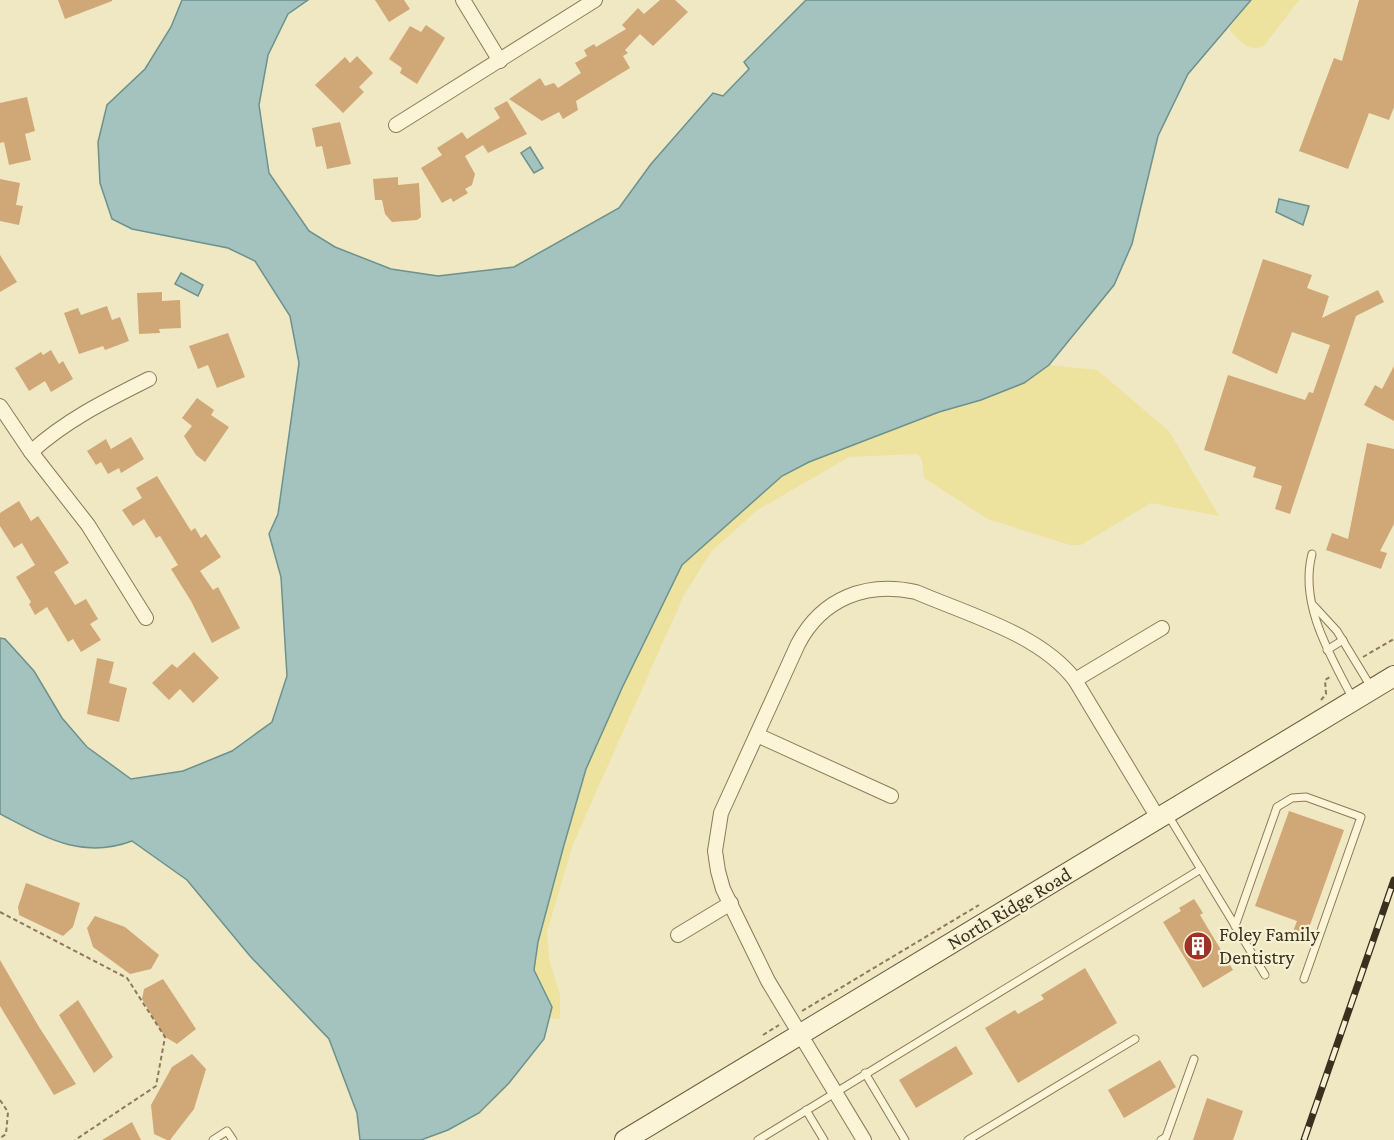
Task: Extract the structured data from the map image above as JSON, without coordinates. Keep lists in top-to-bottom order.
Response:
{
  "streets": {
    "main road": ["North Ridge Road"]
  },
  "places": {
    "building": ["Foley Family Dentistry"]
  }
}
